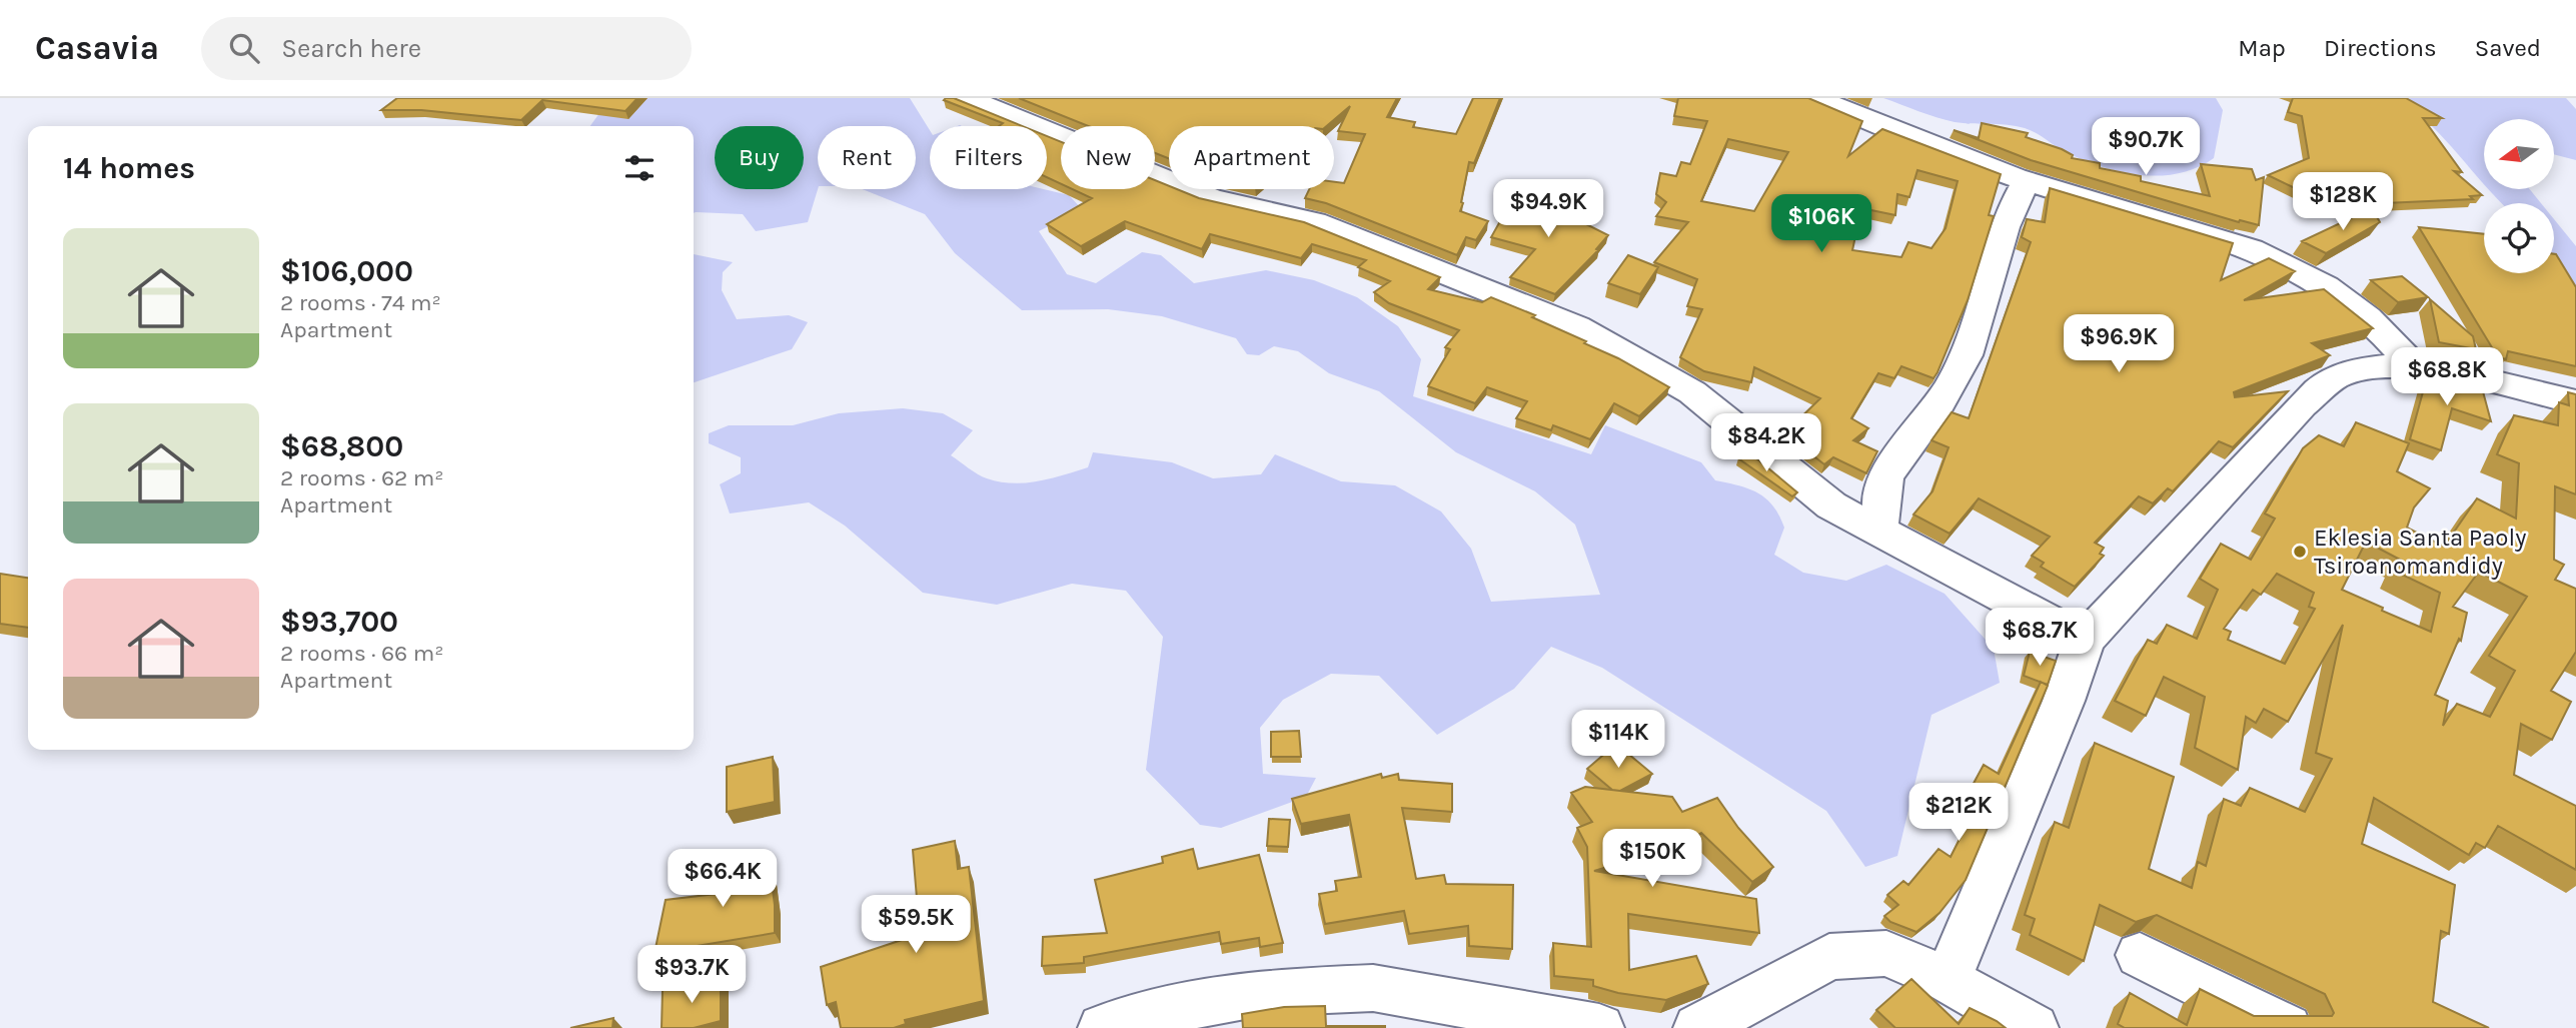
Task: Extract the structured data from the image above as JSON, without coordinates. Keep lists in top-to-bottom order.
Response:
{
  "places": ["Eklesia Santa Paoly Tsiroanomandidy"],
  "north": "left",
  "page": {
    "header": "Casavia",
    "search": "Search here",
    "nav": ["Map", "Directions", "Saved"],
    "price": [
      "$90.7K",
      "$128K",
      "$94.9K",
      "$106K",
      "$96.9K",
      "$68.8K",
      "$84.2K",
      "$68.7K",
      "$114K",
      "$212K",
      "$150K",
      "$66.4K",
      "$59.5K",
      "$93.7K"
    ],
    "chip": [
      "Buy",
      "Rent",
      "Filters",
      "New",
      "Apartment"
    ],
    "heading": "14 homes",
    "list": [
      {
        "name": "$106,000",
        "note": "2 rooms · 74 m² · Apartment"
      },
      {
        "name": "$68,800",
        "note": "2 rooms · 62 m² · Apartment"
      },
      {
        "name": "$93,700",
        "note": "2 rooms · 66 m² · Apartment"
      }
    ]
  }
}
